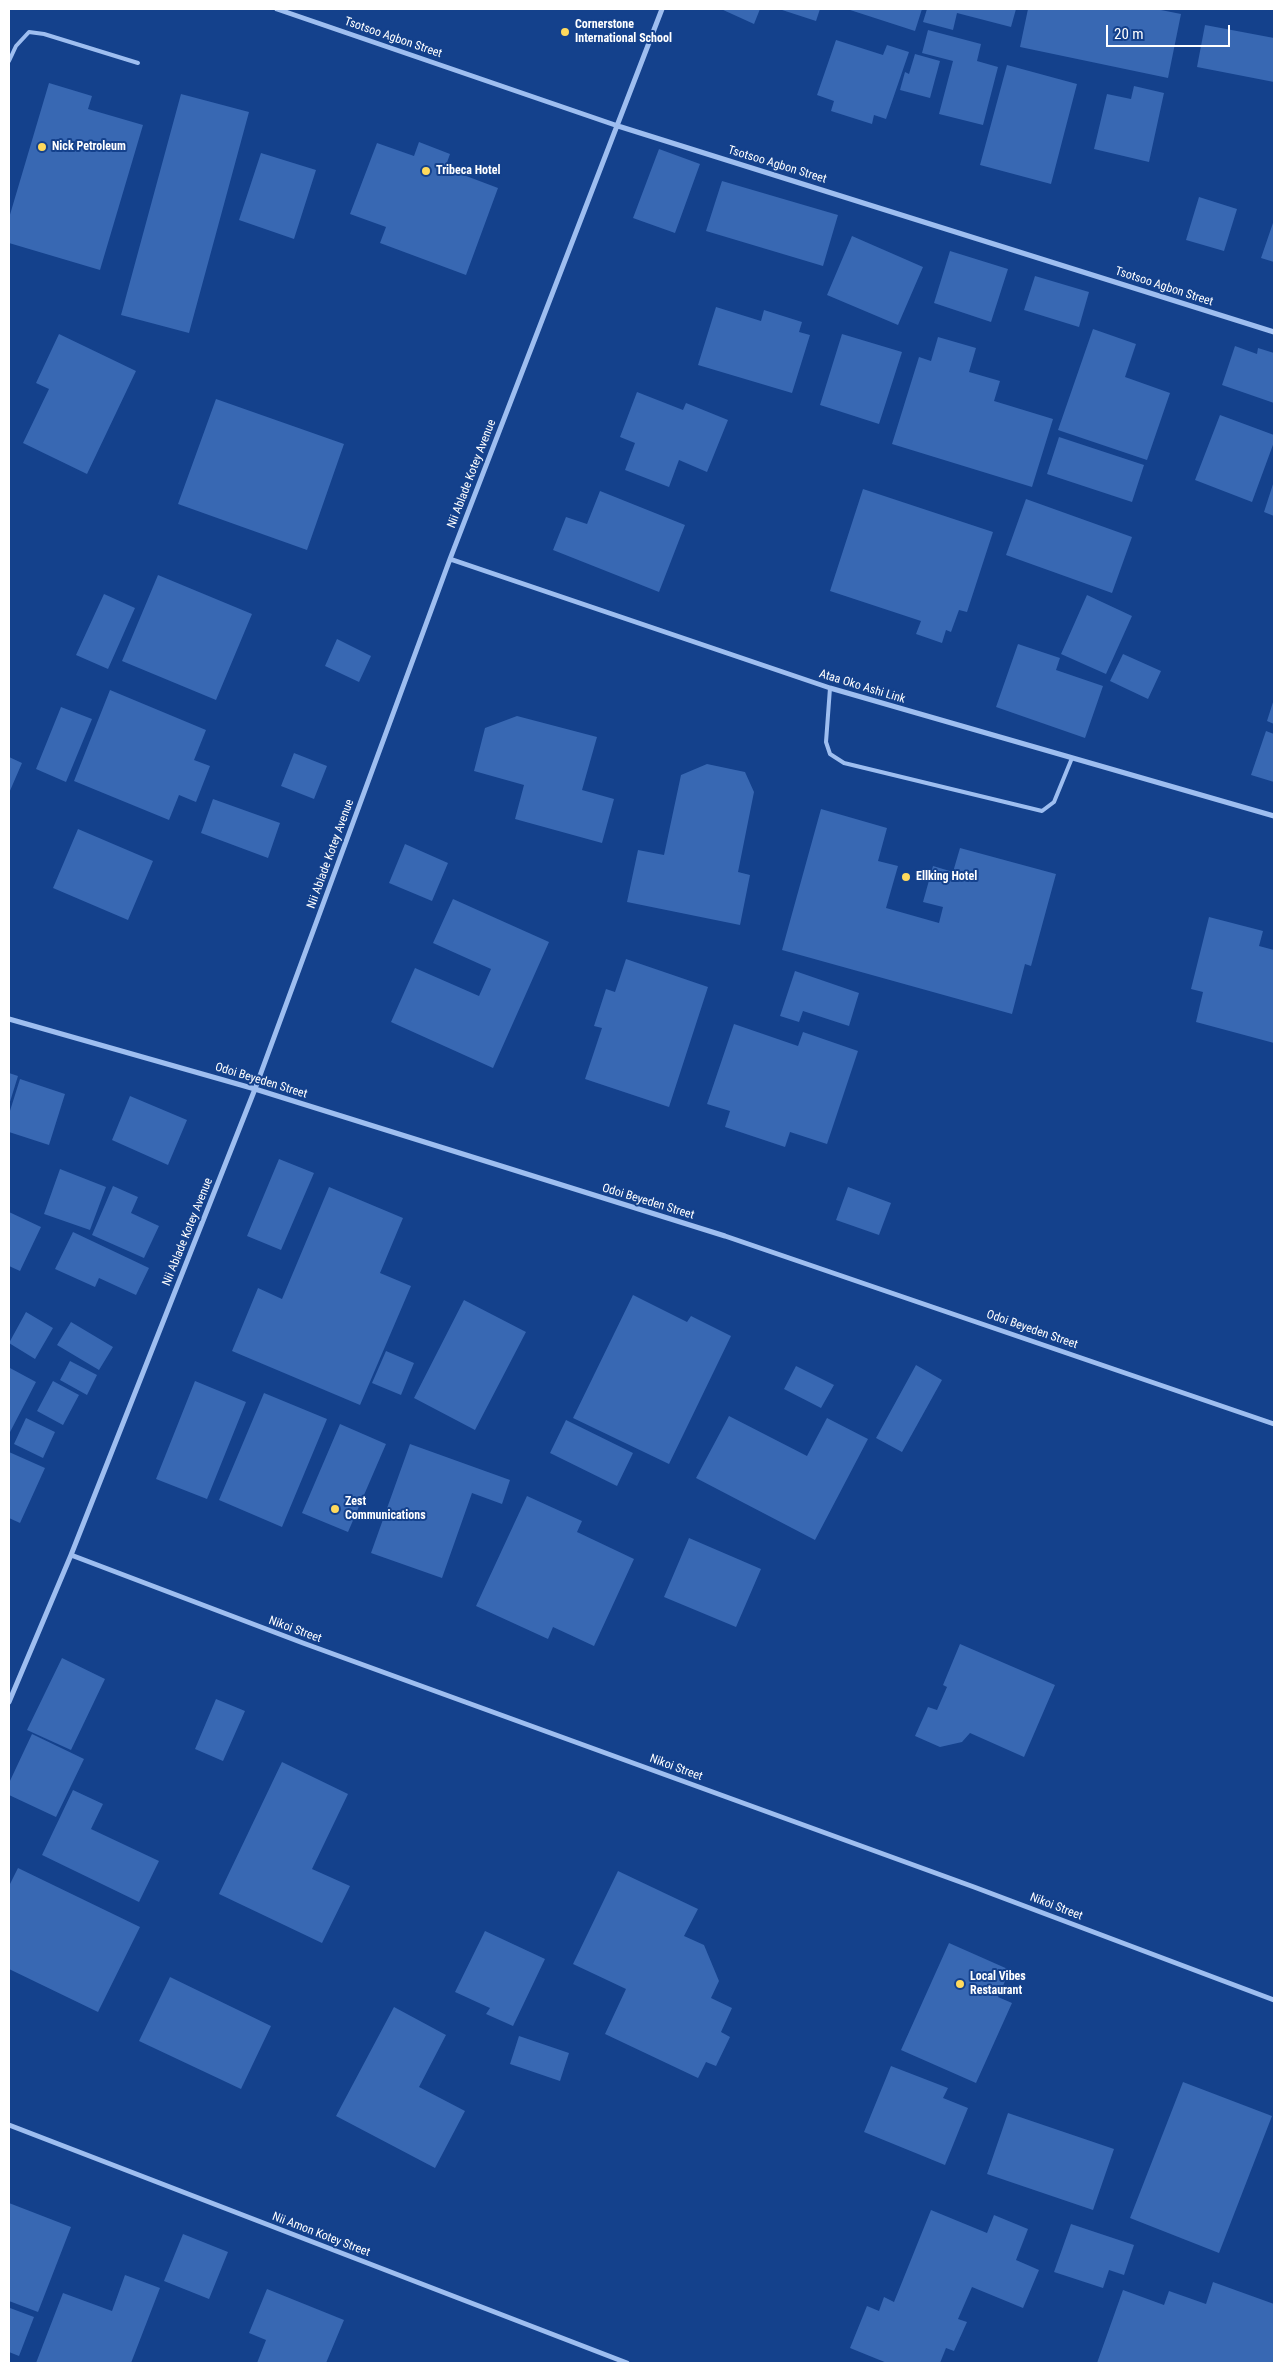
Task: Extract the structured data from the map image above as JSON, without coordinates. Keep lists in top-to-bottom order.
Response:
{
  "streets": {
    "street": [
      "Tsotsoo Agbon Street",
      "Nii Ablade Kotey Avenue",
      "Ataa Oko Ashi Link",
      "Odoi Beyeden Street",
      "Nikoi Street",
      "Nii Amon Kotey Street"
    ]
  },
  "crossings": [
    ["Tsotsoo Agbon Street", "Nii Ablade Kotey Avenue"],
    ["Nii Ablade Kotey Avenue", "Ataa Oko Ashi Link"],
    ["Nii Ablade Kotey Avenue", "Odoi Beyeden Street"],
    ["Nii Ablade Kotey Avenue", "Nikoi Street"]
  ],
  "places": [
    "Cornerstone International School",
    "Nick Petroleum",
    "Tribeca Hotel",
    "Ellking Hotel",
    "Zest Communications",
    "Local Vibes Restaurant"
  ],
  "scale_bar": "20 m"
}
